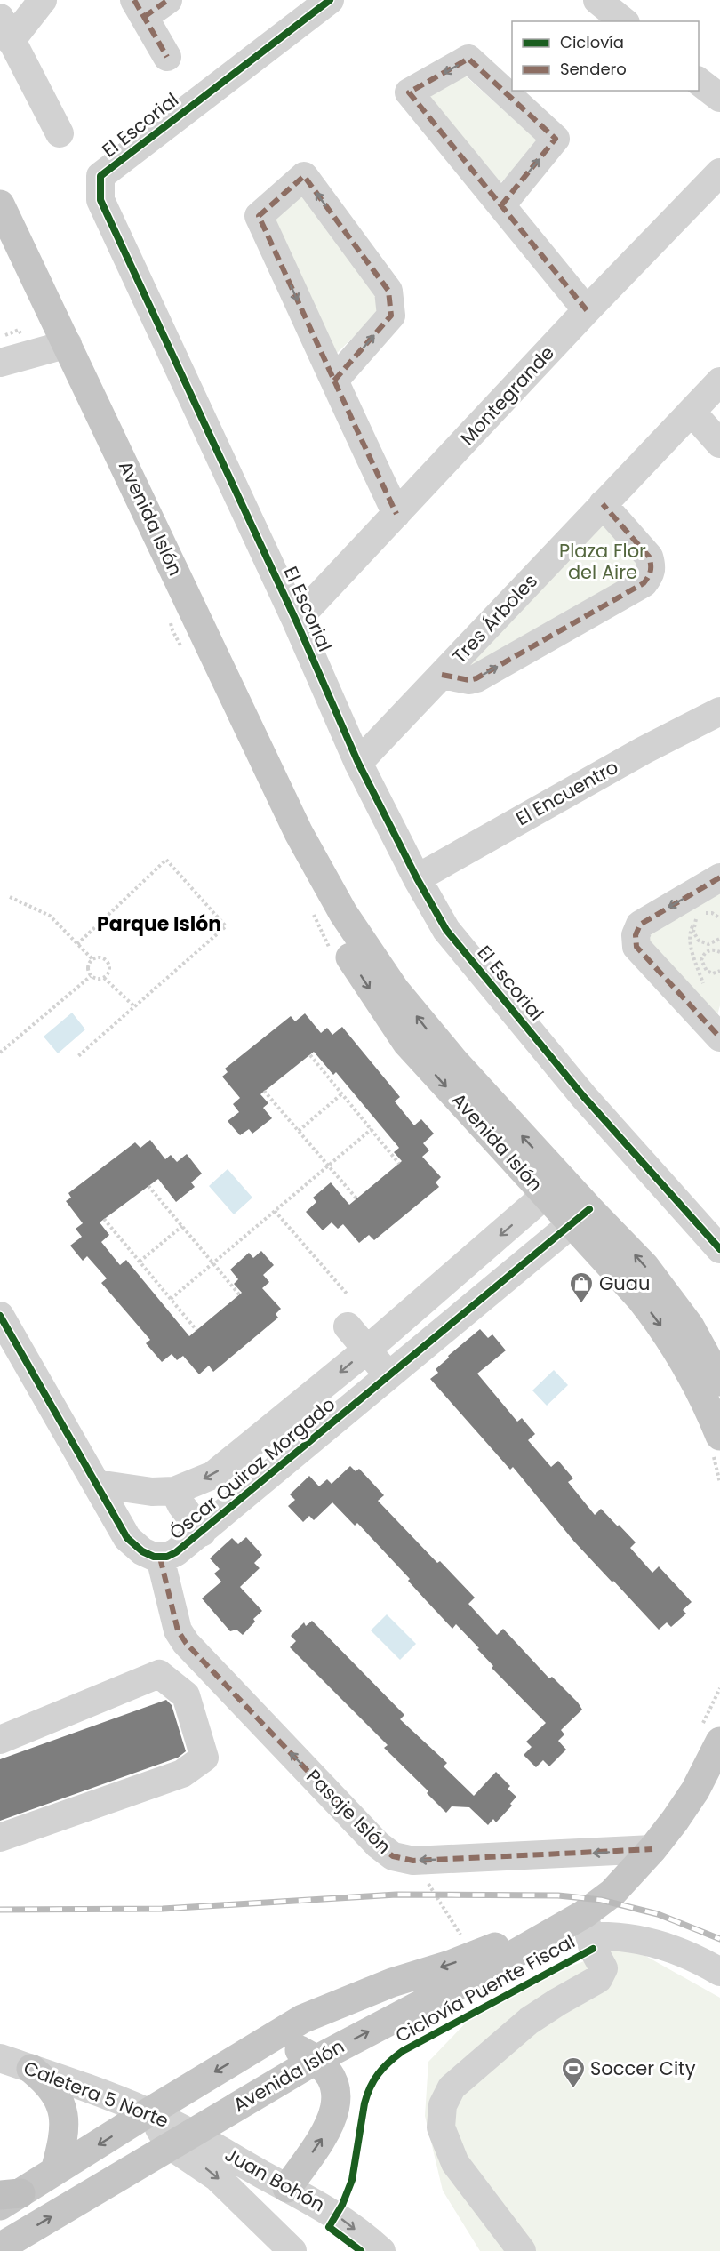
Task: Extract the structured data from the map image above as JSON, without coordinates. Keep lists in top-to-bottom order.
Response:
{
  "streets": {
    "main road": ["Avenida Islón"],
    "street": [
      "El Escorial",
      "Montegrande",
      "Tres Árboles",
      "El Encuentro",
      "Óscar Quiroz Morgado",
      "Pasaje Islón",
      "Caletera 5 Norte",
      "Juan Bohón"
    ],
    "cycle path": ["Ciclovía Puente Fiscal"]
  },
  "crossings": [
    ["El Escorial", "Montegrande"],
    ["El Escorial", "Tres Árboles"],
    ["El Escorial", "El Encuentro"],
    ["Avenida Islón", "Óscar Quiroz Morgado"],
    ["Avenida Islón", "Pasaje Islón"],
    ["Avenida Islón", "Caletera 5 Norte"],
    ["Avenida Islón", "Juan Bohón"],
    ["Óscar Quiroz Morgado", "Pasaje Islón"],
    ["Caletera 5 Norte", "Juan Bohón"]
  ],
  "one_way": ["Pasaje Islón", "Juan Bohón"],
  "districts": ["Parque Islón"],
  "parks": ["Plaza Flor del Aire"],
  "places": {
    "shop": ["Guau"],
    "sports": ["Soccer City"]
  },
  "legend": ["Ciclovía", "Sendero"]
}
